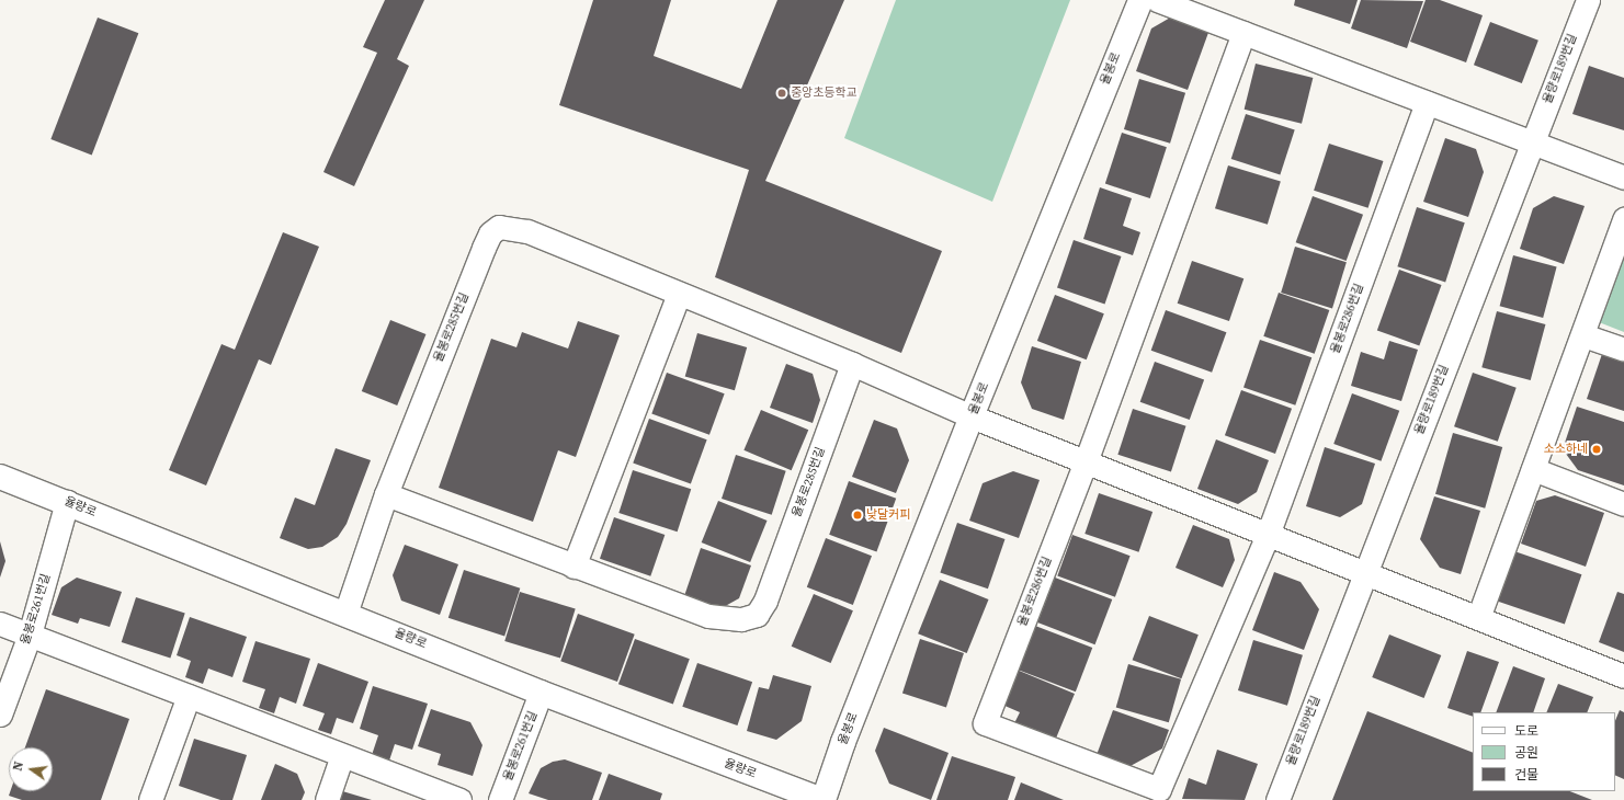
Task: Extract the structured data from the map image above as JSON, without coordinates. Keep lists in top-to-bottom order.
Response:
{
  "streets": {
    "street": [
      "율봉로",
      "율량로189번길",
      "율봉로286번길",
      "율봉로285번길",
      "율량로",
      "율봉로261번길"
    ]
  },
  "crossings": [
    ["율봉로", "율봉로285번길"],
    ["율봉로", "율량로"],
    ["율봉로285번길", "율량로"],
    ["율량로", "율봉로261번길"]
  ],
  "places": ["중앙초등학교", "소소하네", "낮달커피"],
  "legend": ["도로", "공원", "건물"],
  "north": "left"
}
